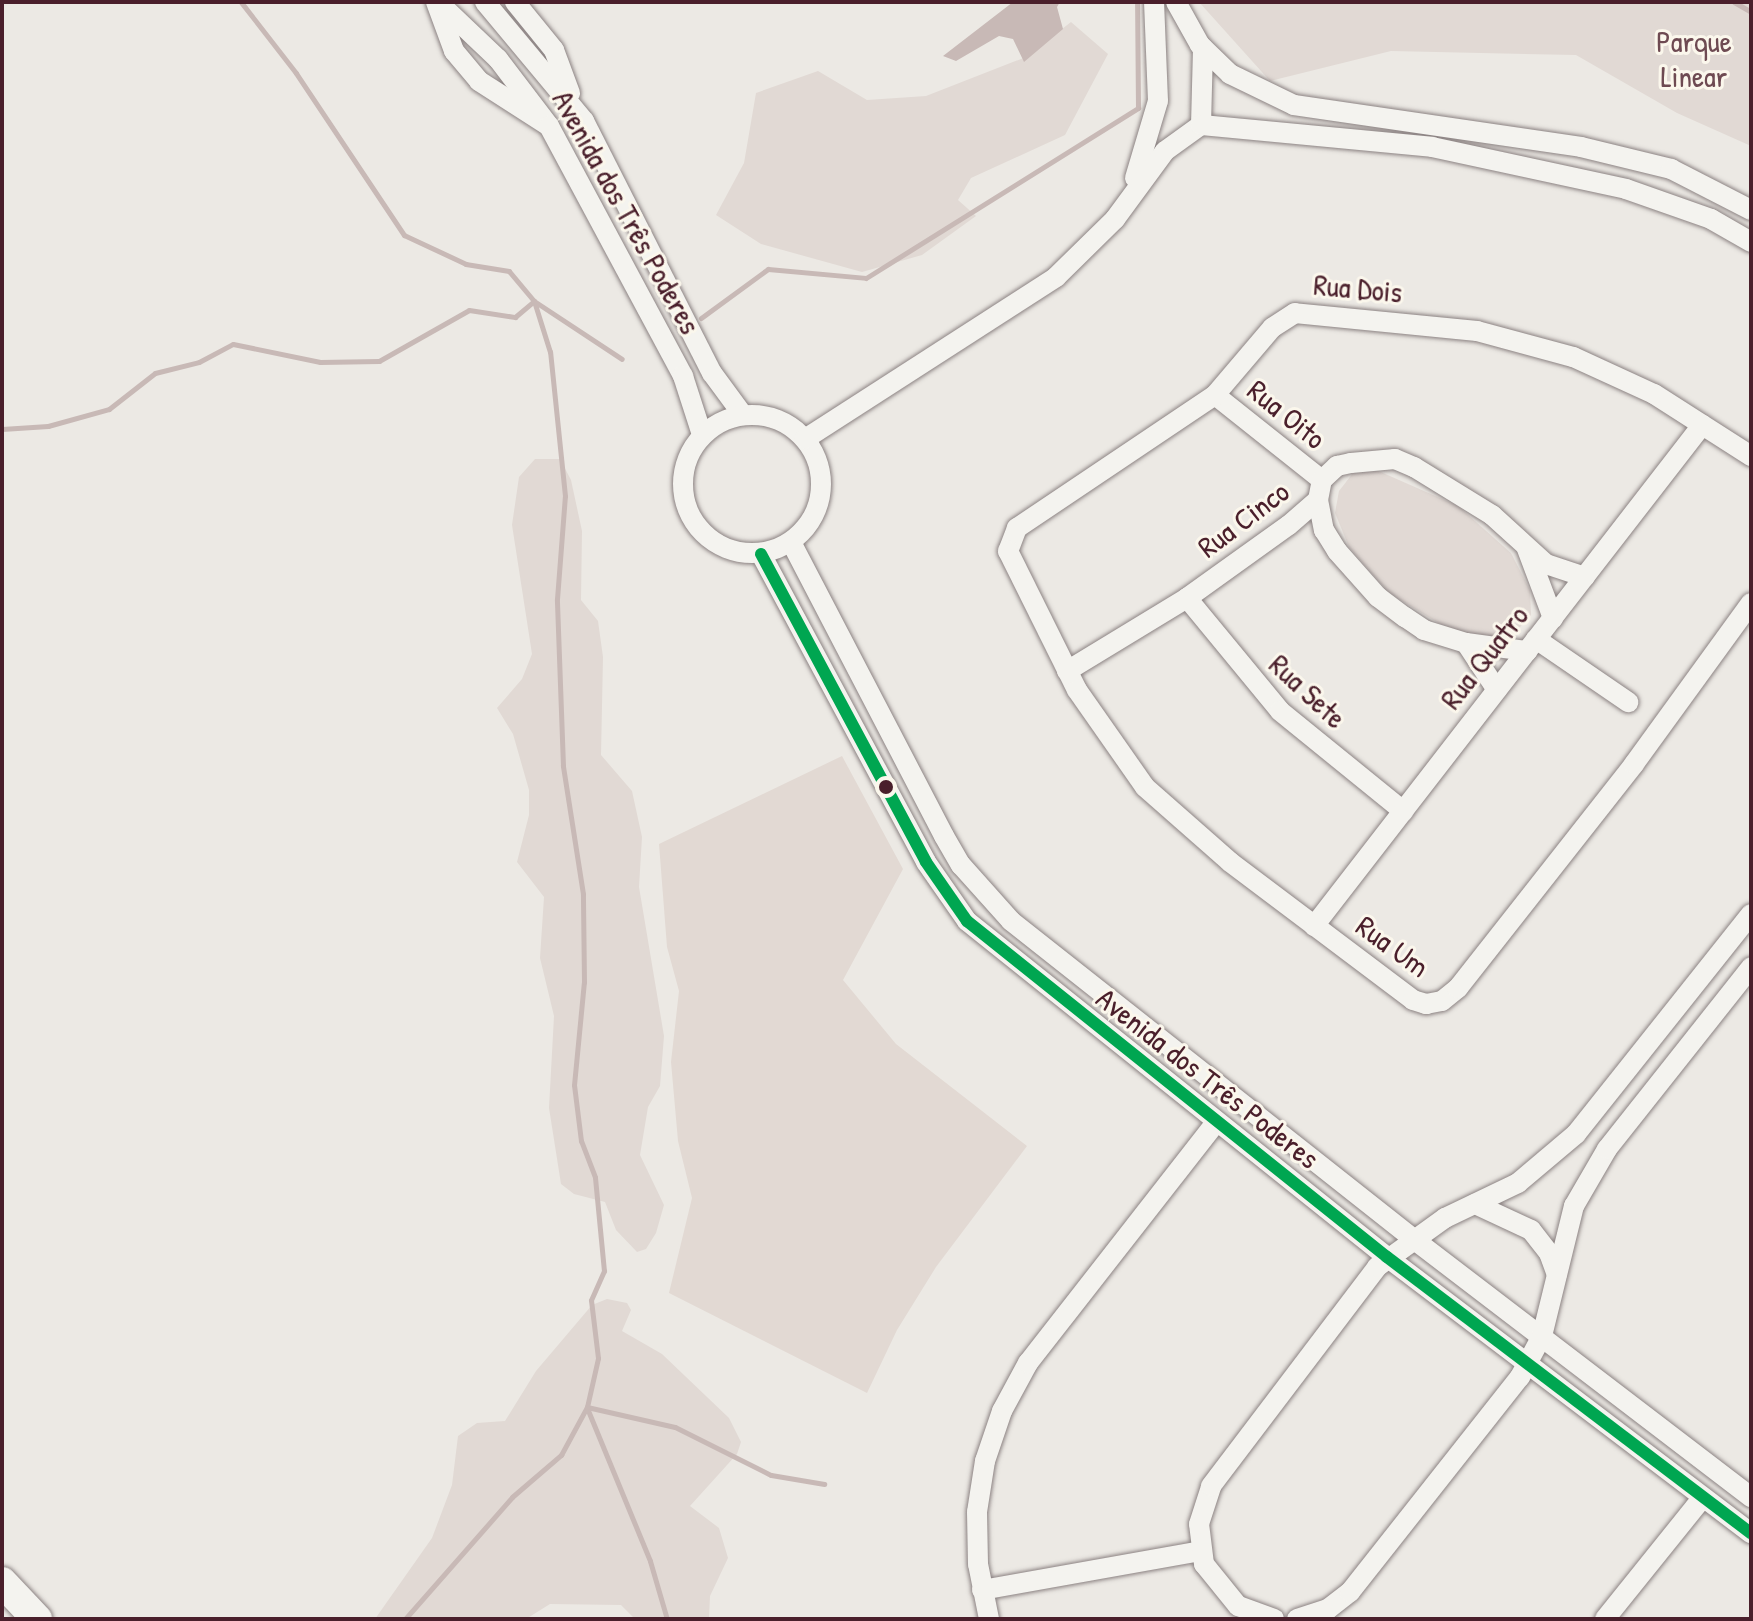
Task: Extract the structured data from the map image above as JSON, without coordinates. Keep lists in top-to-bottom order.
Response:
{
  "streets": {
    "street": [
      "Avenida dos Três Poderes",
      "Rua Dois",
      "Rua Oito",
      "Rua Cinco",
      "Rua Quatro",
      "Rua Sete",
      "Rua Um"
    ]
  },
  "crossings": [
    ["Rua Dois", "Rua Oito"],
    ["Rua Dois", "Rua Quatro"],
    ["Rua Dois", "Rua Um"],
    ["Rua Oito", "Rua Cinco"],
    ["Rua Cinco", "Rua Quatro"],
    ["Rua Cinco", "Rua Sete"],
    ["Rua Cinco", "Rua Um"],
    ["Rua Quatro", "Rua Sete"],
    ["Rua Quatro", "Rua Um"]
  ],
  "parks": ["Parque Linear"]
}
